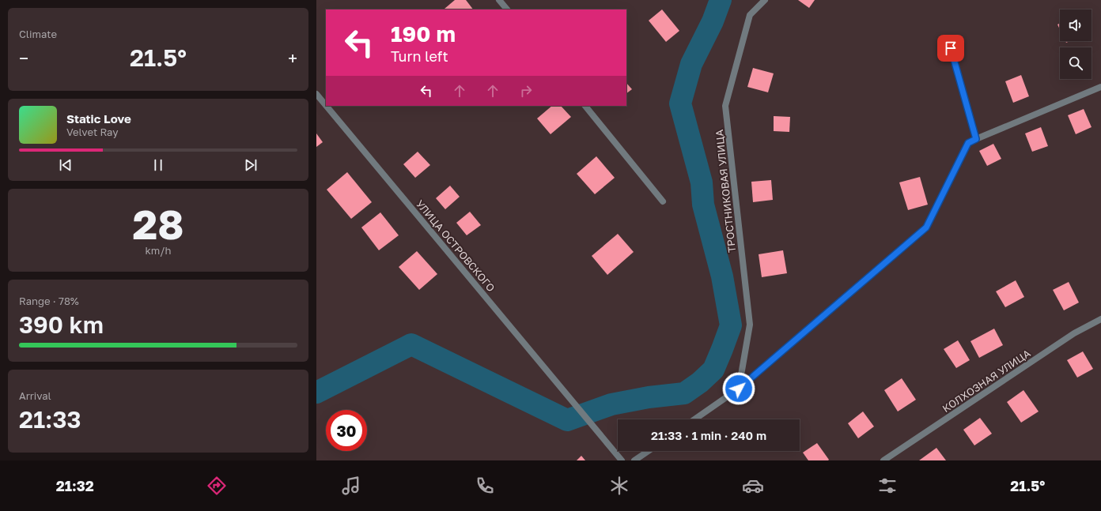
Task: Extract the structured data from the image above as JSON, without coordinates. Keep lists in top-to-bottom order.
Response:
{
  "streets": {
    "street": ["ТРОСТНИКОВАЯ УЛИЦА", "УЛИЦА ОСТРОВСКОГО", "КОЛХОЗНАЯ УЛИЦА"]
  },
  "page": {
    "tile": [
      "Climate",
      ["28", "km/h"],
      ["Range · 78%", "390 km"],
      ["Arrival", "21:33"]
    ],
    "turn": ["190 m", "Turn left"],
    "heat": ["−", "21.5°", "+"],
    "song": ["Static Love", "Velvet Ray"],
    "limit": "30",
    "trip": "21:33 · 1 min · 240 m",
    "tabs": ["21:32", "21.5°"]
  }
}
